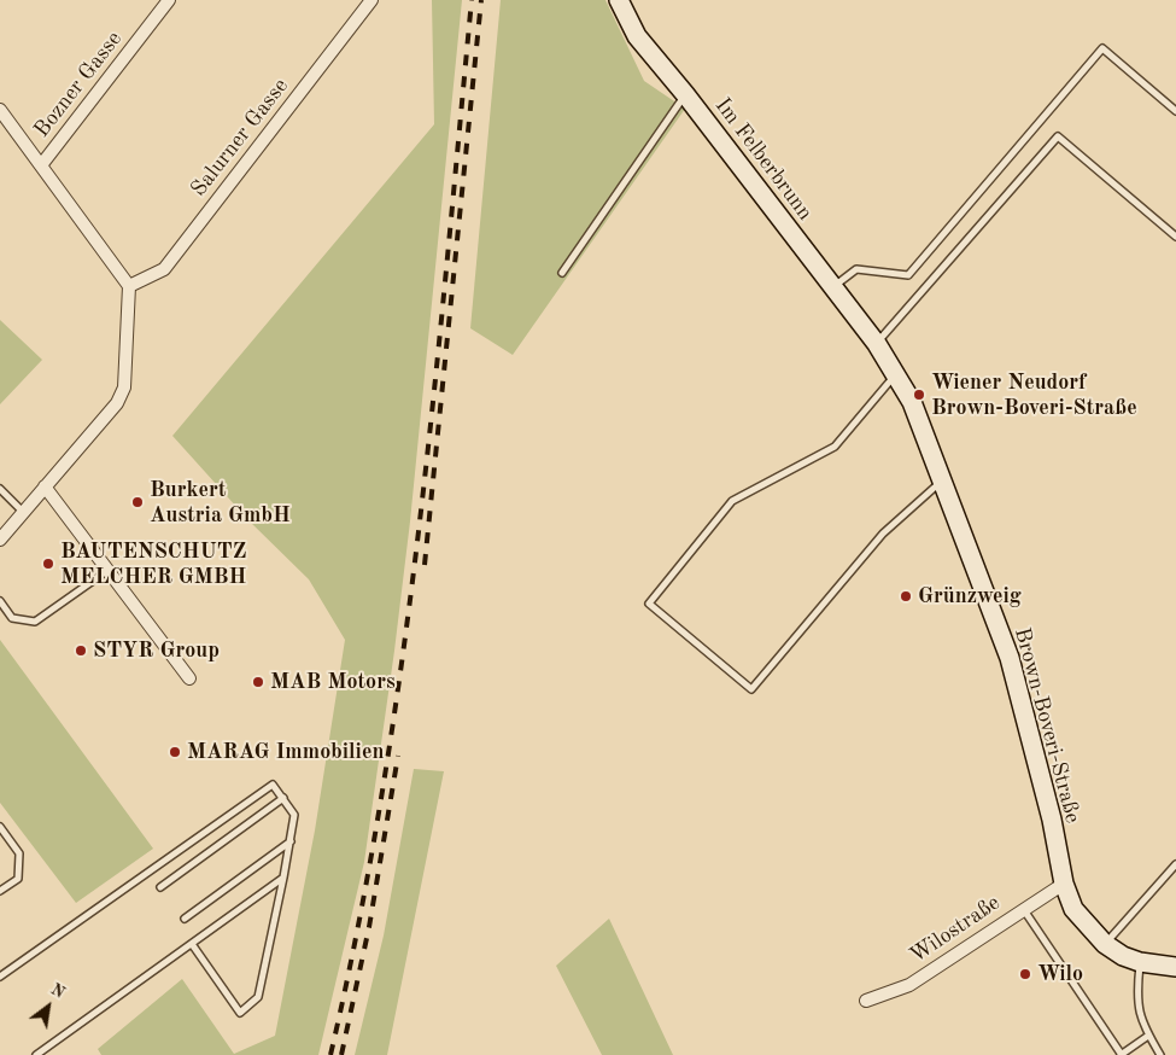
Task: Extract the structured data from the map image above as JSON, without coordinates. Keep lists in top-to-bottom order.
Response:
{
  "streets": {
    "street": [
      "Bozner Gasse",
      "Salurner Gasse",
      "Im Felberbrunn",
      "Brown-Boveri-Straße",
      "Wilostraße"
    ]
  },
  "crossings": [
    ["Im Felberbrunn", "Brown-Boveri-Straße"],
    ["Brown-Boveri-Straße", "Wilostraße"]
  ],
  "places": [
    "Wiener Neudorf Brown-Boveri-Straße",
    "Burkert Austria GmbH",
    "BAUTENSCHUTZ MELCHER GMBH",
    "Grünzweig",
    "STYR Group",
    "MAB Motors",
    "MARAG Immobilien",
    "Wilo"
  ],
  "north": "top right"
}
